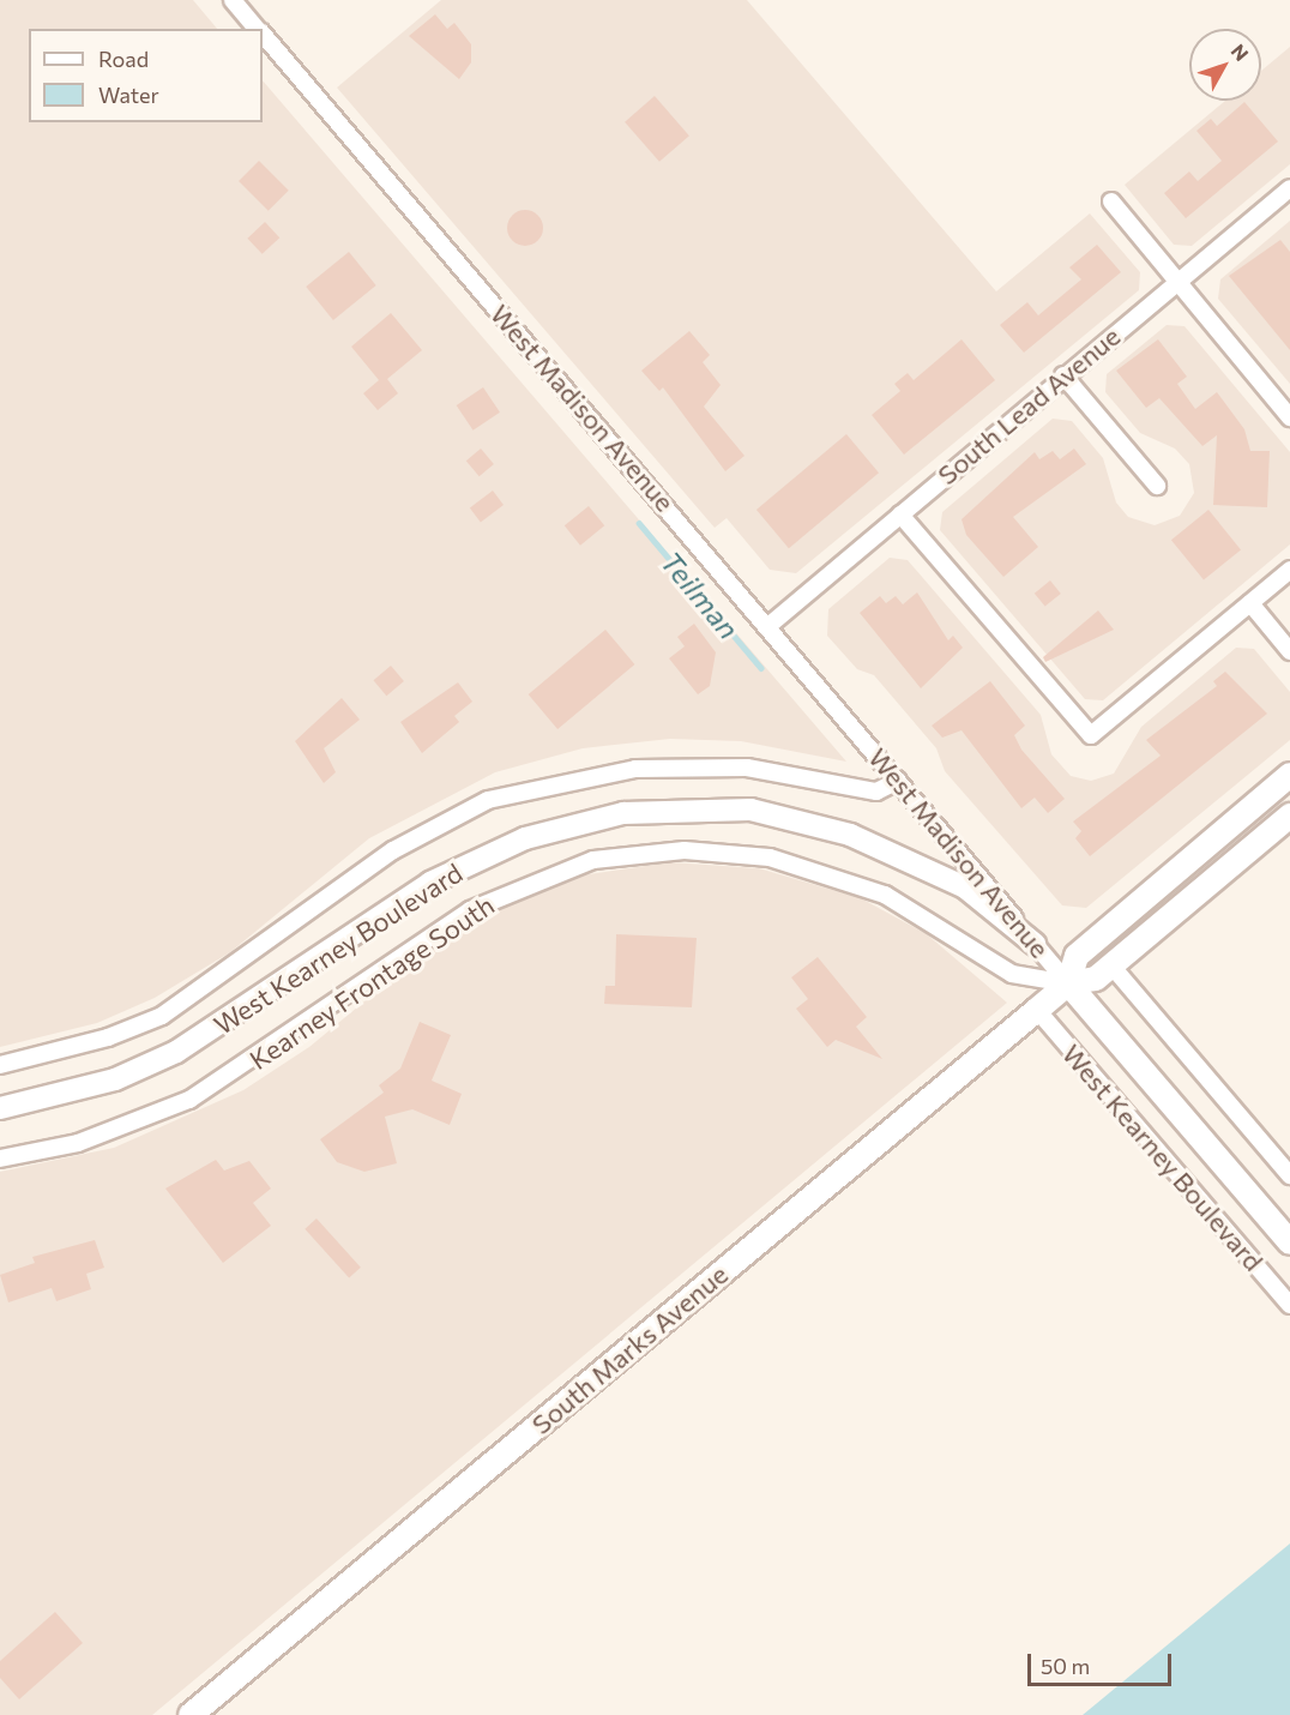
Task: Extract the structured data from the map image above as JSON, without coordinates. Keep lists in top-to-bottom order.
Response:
{
  "streets": {
    "main road": ["West Kearney Boulevard", "South Marks Avenue"],
    "street": ["South Lead Avenue", "West Madison Avenue", "Kearney Frontage South"]
  },
  "crossings": [
    ["South Lead Avenue", "West Madison Avenue"],
    ["West Madison Avenue", "West Kearney Boulevard"],
    ["West Madison Avenue", "Kearney Frontage South"],
    ["West Madison Avenue", "South Marks Avenue"],
    ["West Kearney Boulevard", "Kearney Frontage South"],
    ["West Kearney Boulevard", "South Marks Avenue"],
    ["Kearney Frontage South", "South Marks Avenue"]
  ],
  "water": ["Teilman"],
  "legend": ["Road", "Water"],
  "scale_bar": "50 m",
  "north": "top right"
}
